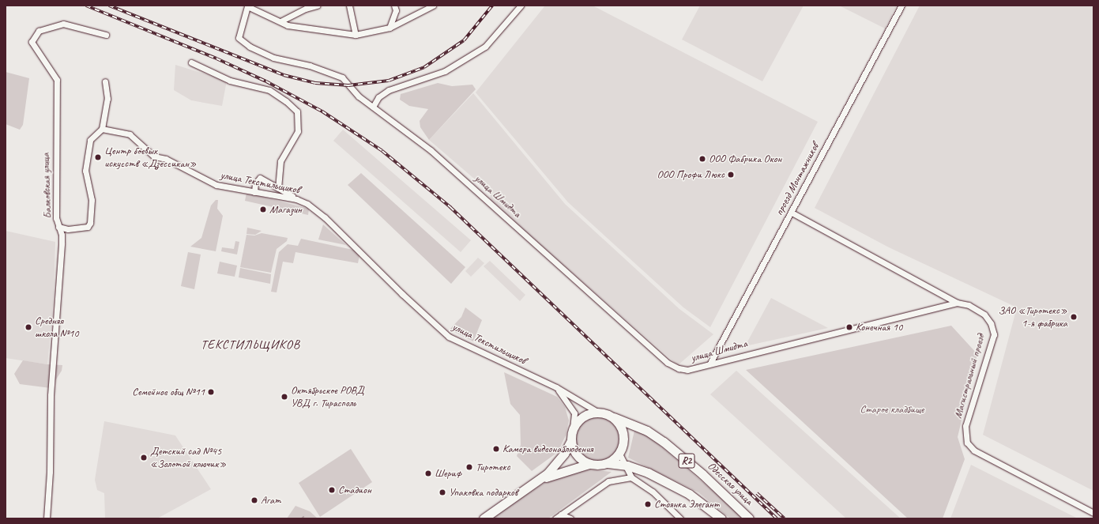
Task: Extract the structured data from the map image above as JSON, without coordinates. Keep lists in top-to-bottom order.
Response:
{
  "streets": {
    "main road": ["R2", "Одесская улица"],
    "street": [
      "проезд Монтажников",
      "улица Текстильщиков",
      "Балковская улица",
      "улица Шмидта",
      "Магистральный проезд"
    ]
  },
  "crossings": [
    ["проезд Монтажников", "улица Шмидта"],
    ["проезд Монтажников", "Магистральный проезд"],
    ["улица Текстильщиков", "R2"],
    ["улица Текстильщиков", "Одесская улица"],
    ["улица Шмидта", "Магистральный проезд"],
    ["R2", "Одесская улица"]
  ],
  "districts": ["ТЕКСТИЛЬЩИКОВ"],
  "parks": ["Старое кладбище"],
  "places": [
    "Центр боевых искусств «Дзессикан»",
    "ООО Фабрика Окон",
    "ООО Профи Люкс",
    "Магазин",
    "ЗАО «Тиротекс» 1-я фабрика",
    "Средняя школа №10",
    "Конечная 10",
    "Семейное общ №11",
    "Октябрьское РОВД УВД г. Тирасполь",
    "Камера видеонаблюдения",
    "Детский сад №45 «Золотой ключик»",
    "Тиротекс",
    "Шериф",
    "Стадион",
    "Упаковка подарков",
    "Агат",
    "Стоянка Элегант"
  ]
}
